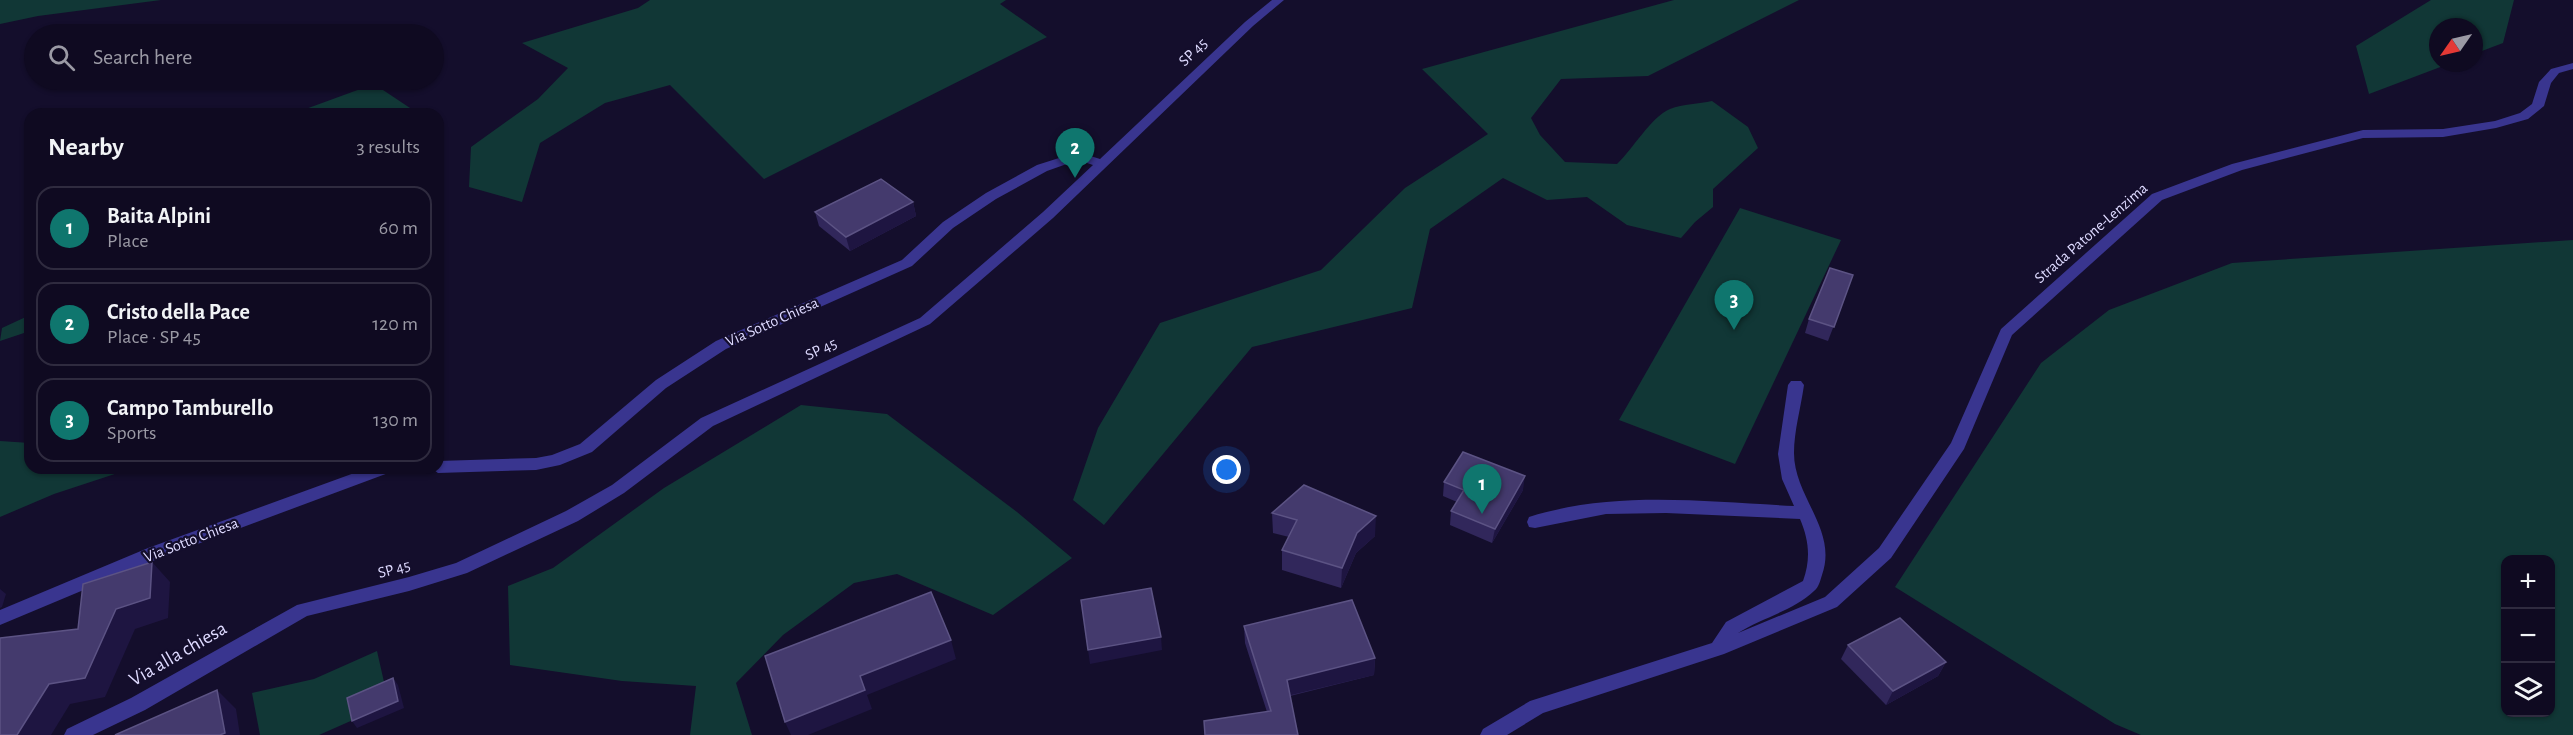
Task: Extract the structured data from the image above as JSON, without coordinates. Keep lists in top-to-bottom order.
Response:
{
  "streets": {
    "street": [
      "SP 45",
      "Strada Patone-Lenzima",
      "Via Sotto Chiesa",
      "Via alla chiesa"
    ]
  },
  "crossings": [
    ["SP 45", "Via Sotto Chiesa"],
    ["SP 45", "Via alla chiesa"]
  ],
  "north": "bottom left",
  "page": {
    "search": "Search here",
    "heading": ["Nearby", "3 results"],
    "pins": ["2", "3", "1"],
    "list": [
      {
        "mark": "1",
        "name": "Baita Alpini",
        "note": "Place",
        "value": "60 m"
      },
      {
        "mark": "2",
        "name": "Cristo della Pace",
        "note": "Place · SP 45",
        "value": "120 m"
      },
      {
        "mark": "3",
        "name": "Campo Tamburello",
        "note": "Sports",
        "value": "130 m"
      }
    ],
    "map_buttons": ["+", "−"]
  }
}
